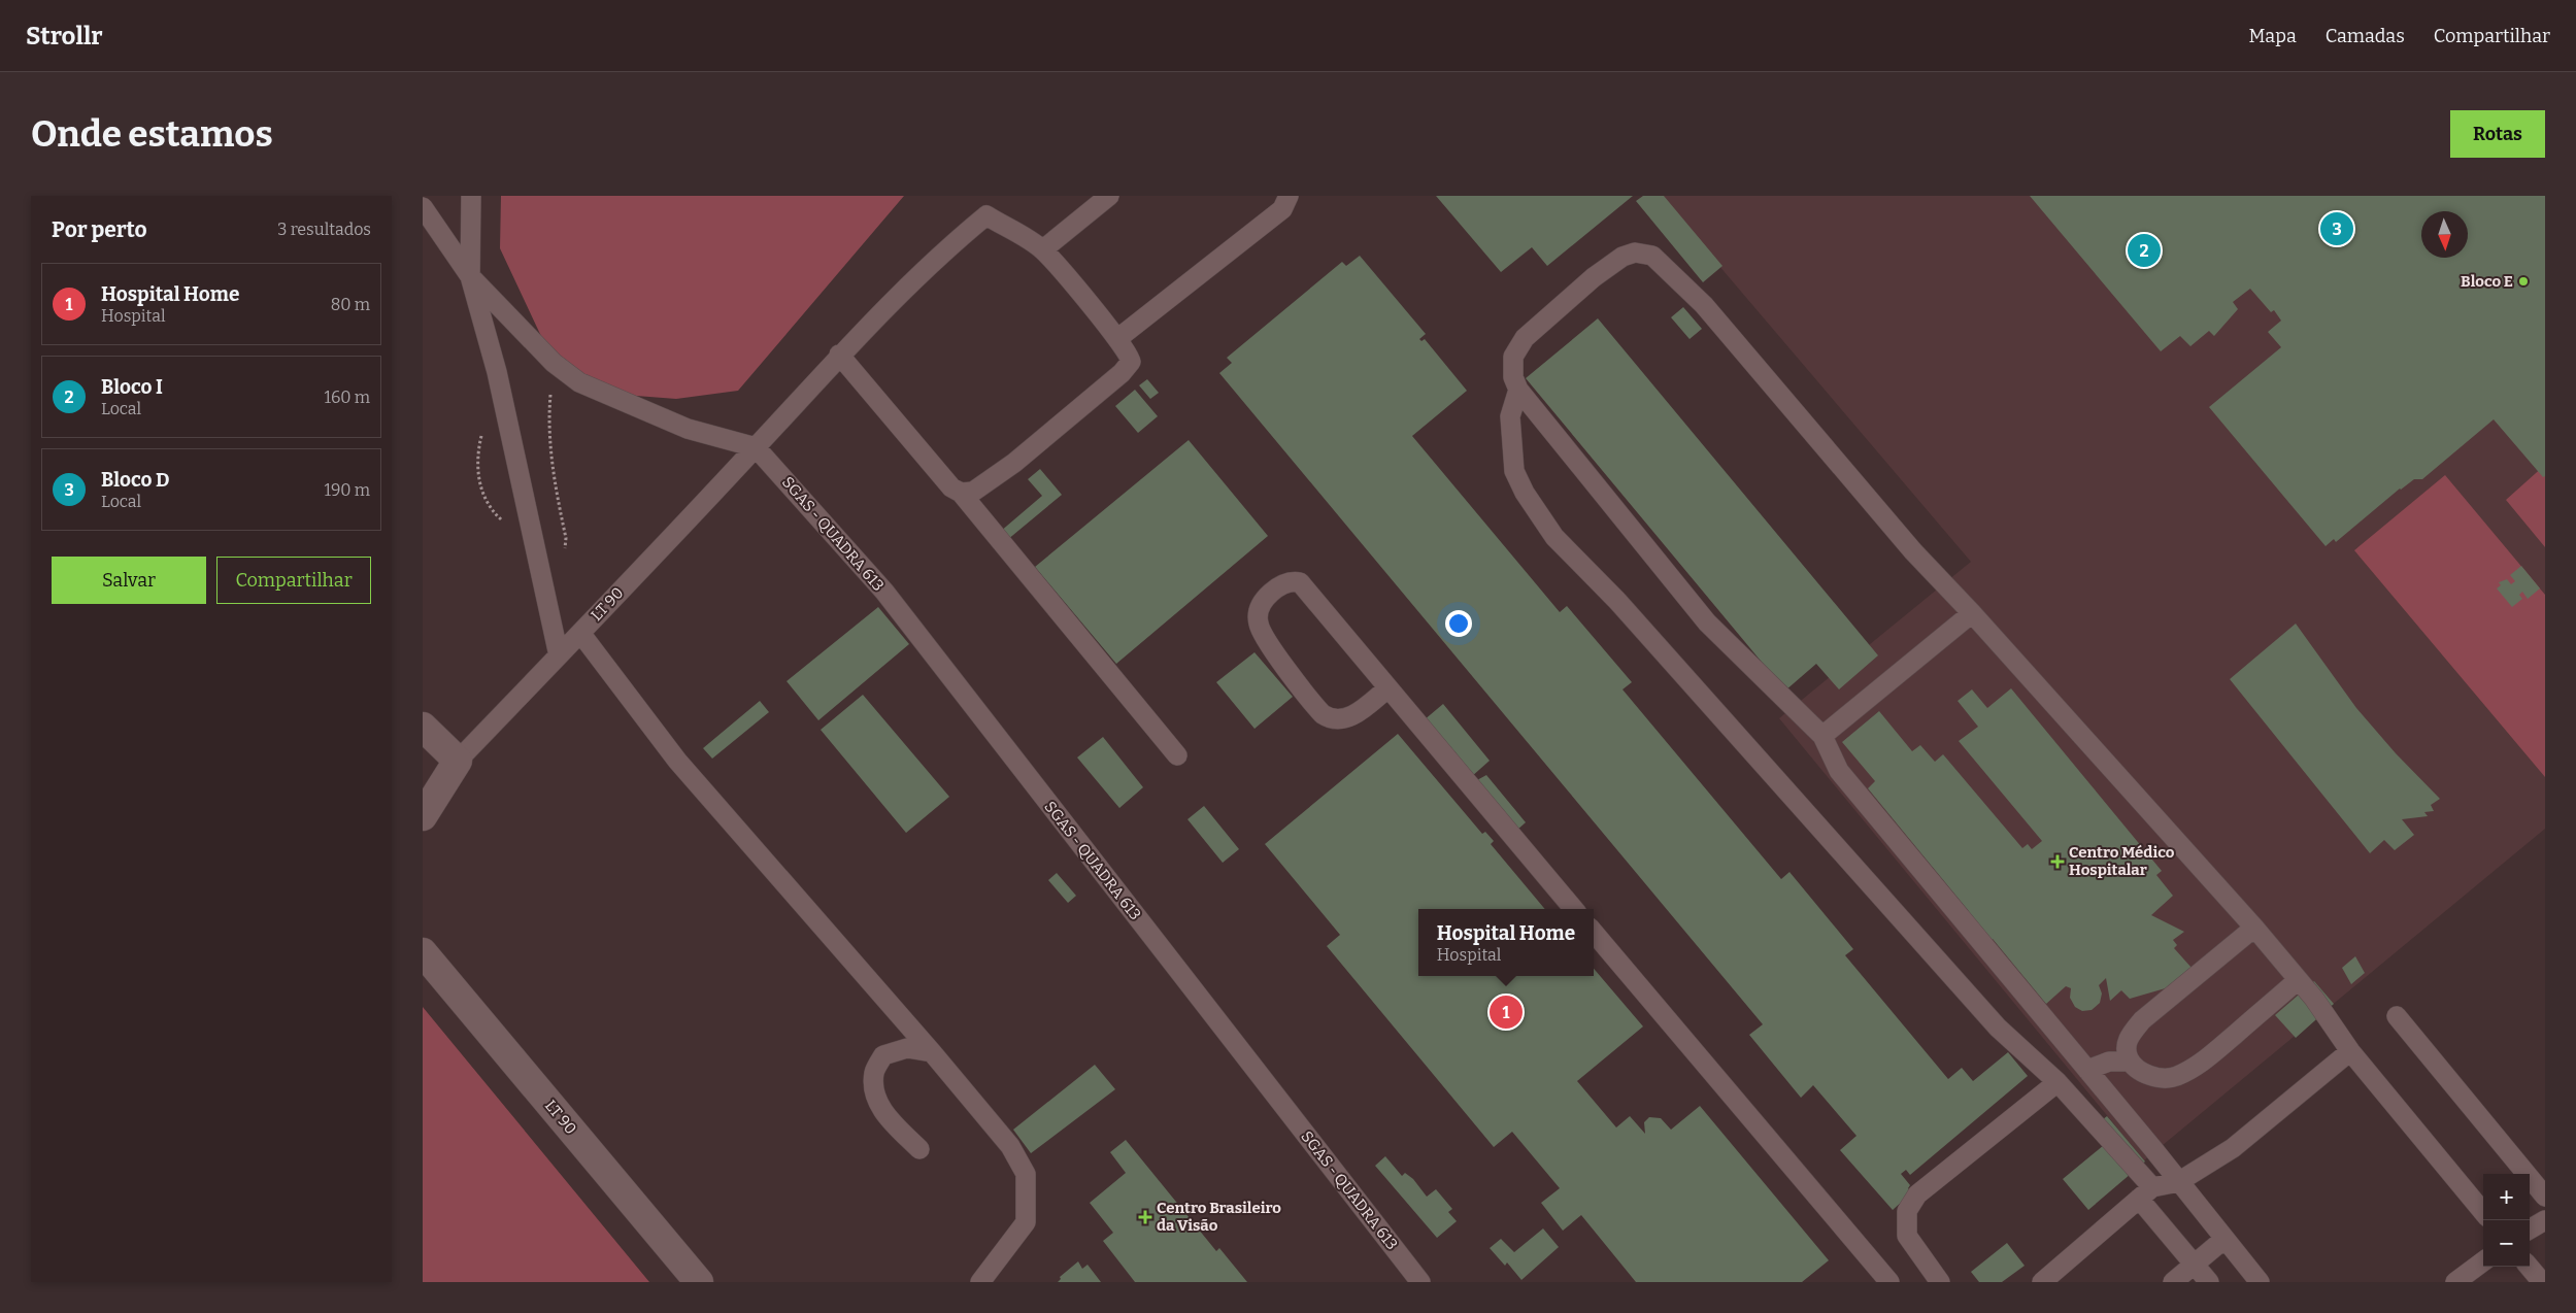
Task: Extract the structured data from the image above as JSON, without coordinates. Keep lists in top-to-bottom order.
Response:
{
  "streets": {
    "street": ["LT 90"],
    "lane": ["SGAS - QUADRA 613"]
  },
  "crossings": [
    ["SGAS - QUADRA 613", "LT 90"]
  ],
  "places": {
    "other": ["Bloco E"],
    "health": ["Centro Médico Hospitalar", "Centro Brasileiro da Visão"]
  },
  "north": "bottom",
  "page": {
    "header": "Strollr",
    "nav": ["Mapa", "Camadas", "Compartilhar"],
    "buttons": [
      "Rotas",
      ["Salvar", "Compartilhar"]
    ],
    "title": "Onde estamos",
    "heading": ["Por perto", "3 resultados"],
    "pins": ["3", "2", "1"],
    "list": [
      {
        "mark": "1",
        "name": "Hospital Home",
        "note": "Hospital",
        "value": "80 m"
      },
      {
        "mark": "2",
        "name": "Bloco I",
        "note": "Local",
        "value": "160 m"
      },
      {
        "mark": "3",
        "name": "Bloco D",
        "note": "Local",
        "value": "190 m"
      }
    ],
    "popup": ["Hospital Home", "Hospital"],
    "map_buttons": ["+", "−"]
  }
}
